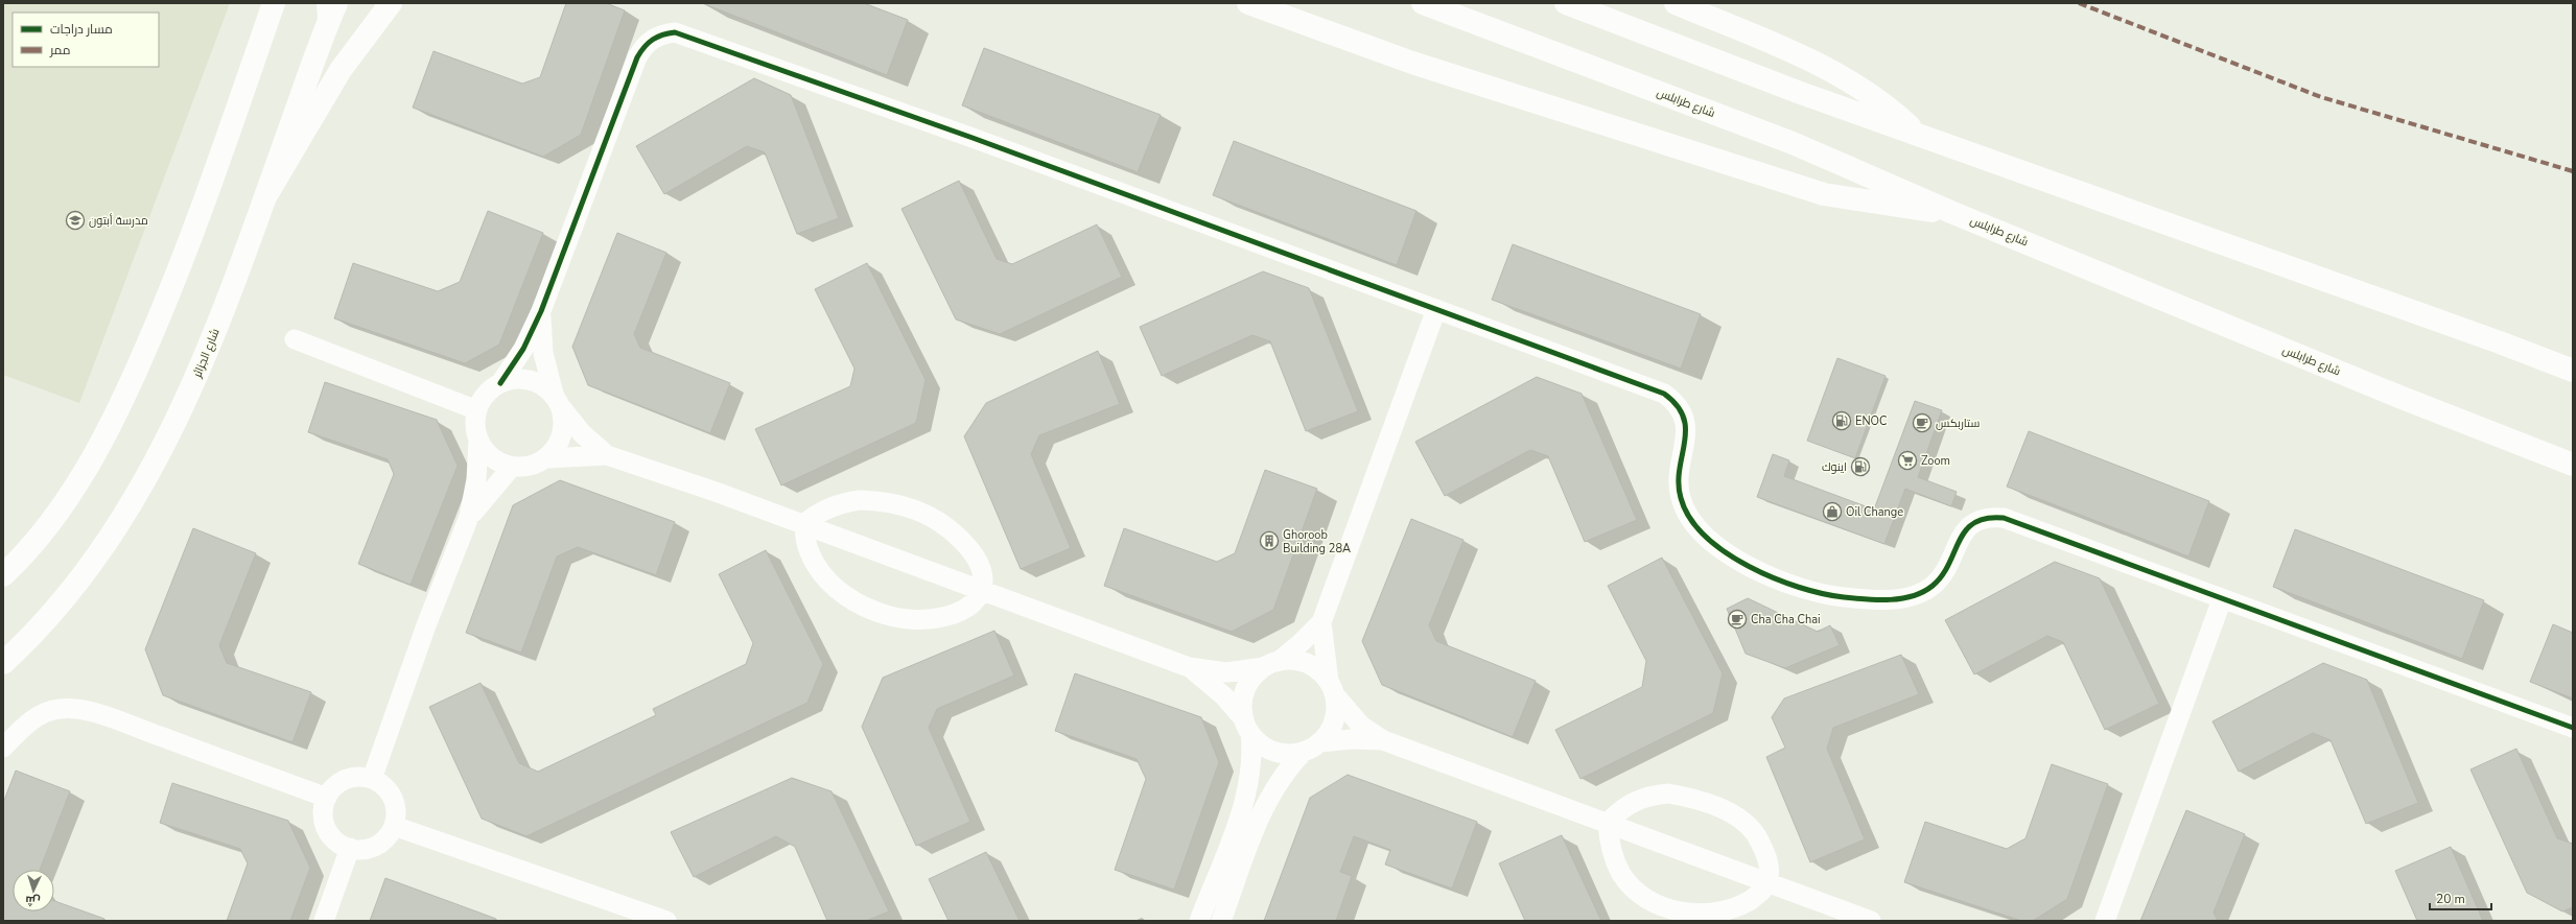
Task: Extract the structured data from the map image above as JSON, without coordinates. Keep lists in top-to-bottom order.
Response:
{
  "streets": {
    "main road": ["شارع طرابلس", "شارع الجزائر"]
  },
  "places": {
    "school or university": ["مدرسة أبتون"],
    "fuel station": ["ENOC", "اينوك"],
    "cafe": ["ستاربكس", "Cha Cha Chai"],
    "supermarket": ["Zoom"],
    "shop": ["Oil Change"],
    "building": ["Ghoroob Building 28A"]
  },
  "legend": ["مسار دراجات", "ممر"],
  "scale_bar": "20 m",
  "north": "bottom"
}
